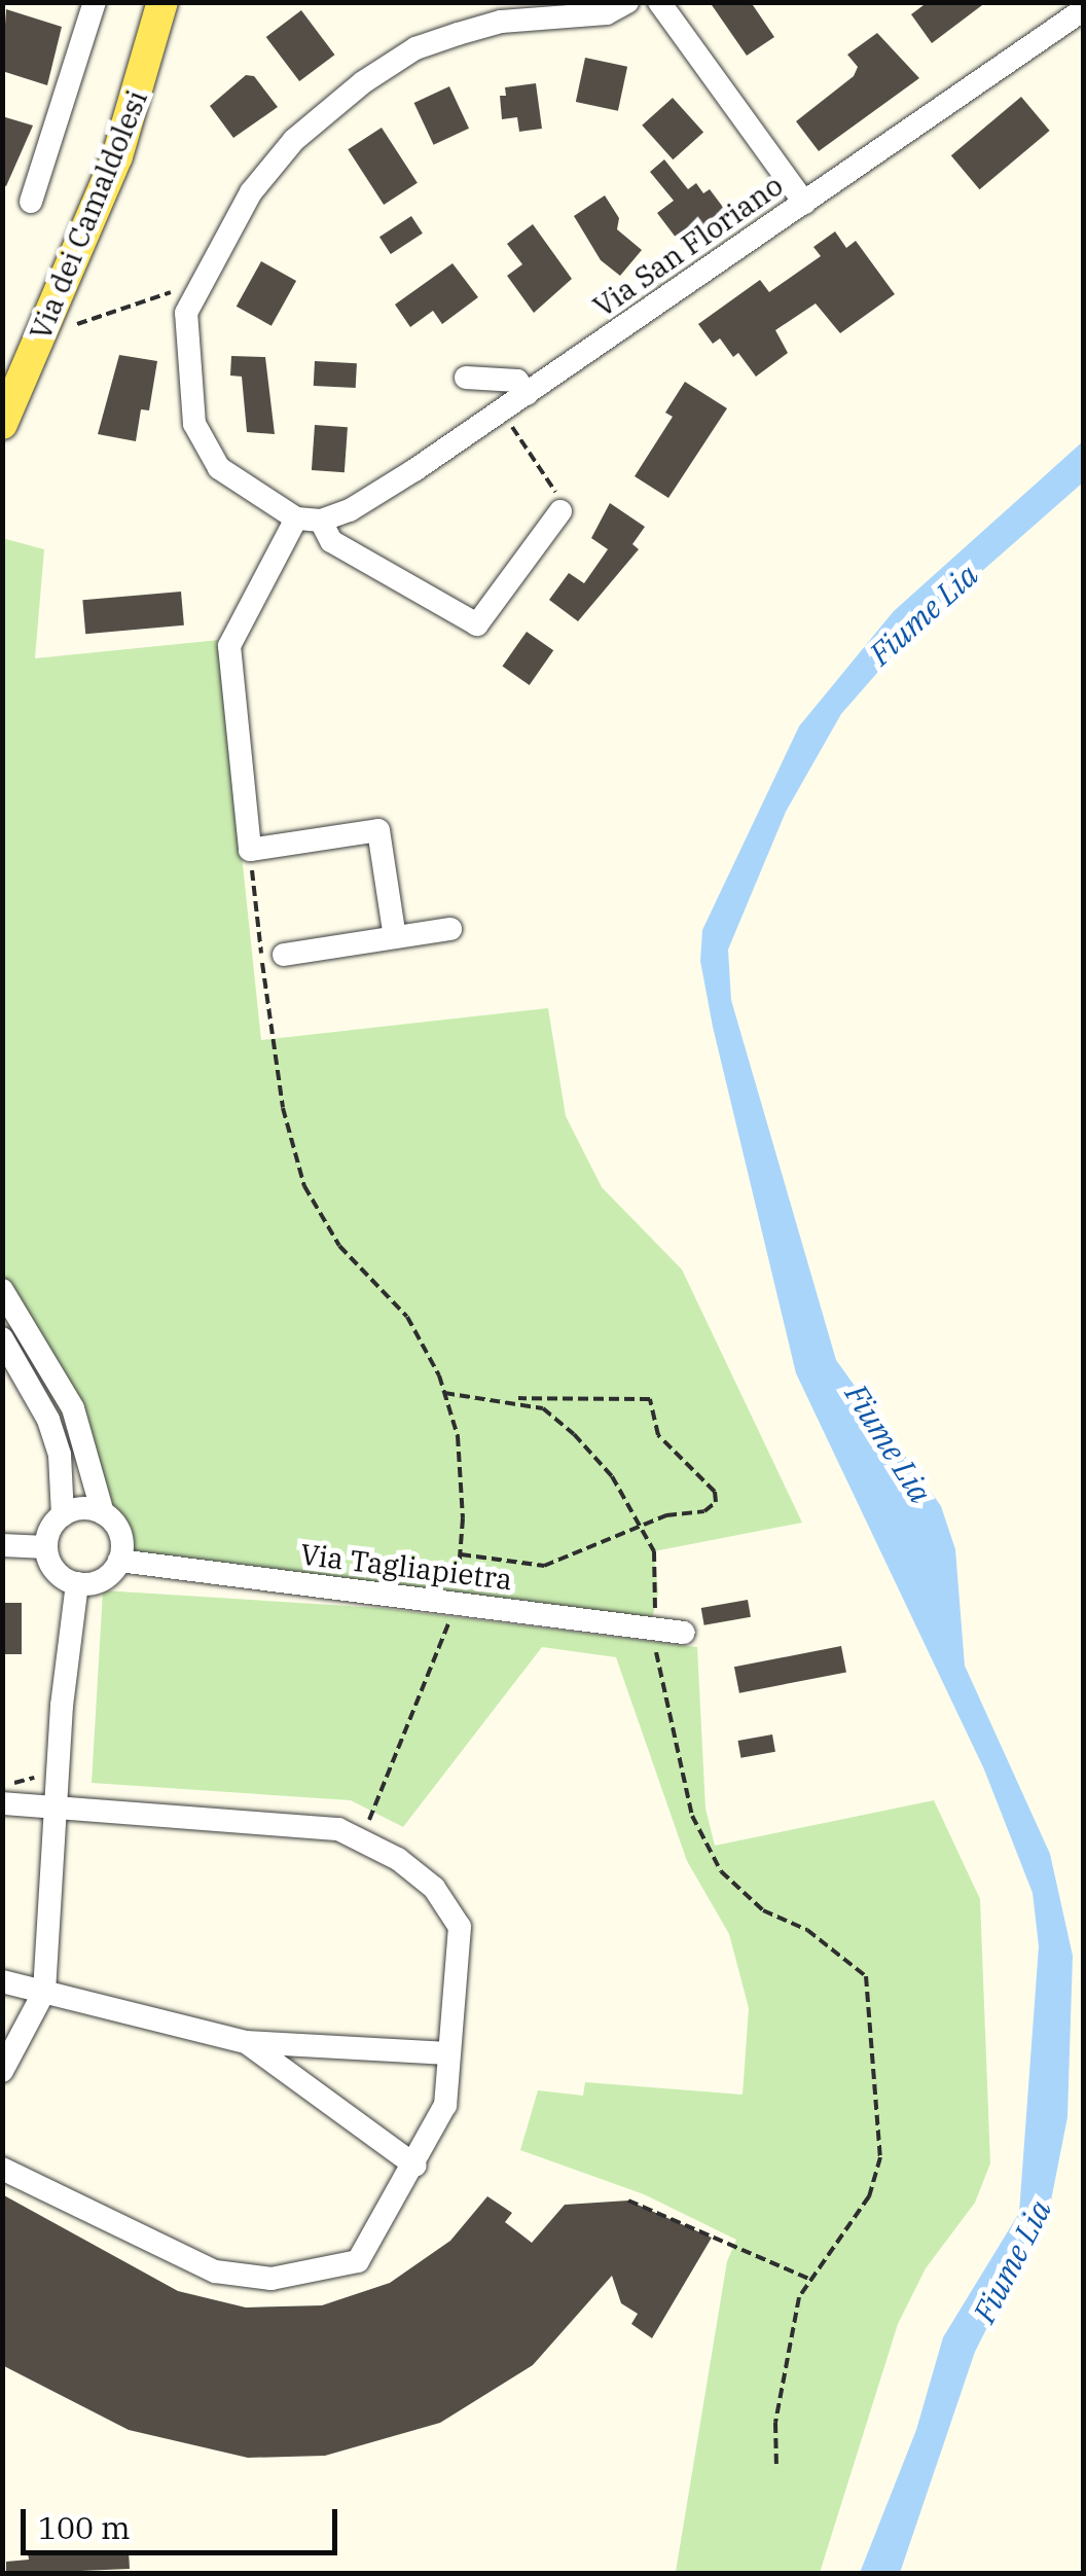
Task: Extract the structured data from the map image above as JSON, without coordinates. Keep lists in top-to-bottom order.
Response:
{
  "streets": {
    "main road": ["Via dei Camaldolesi"],
    "street": ["Via San Floriano", "Via Tagliapietra"]
  },
  "water": ["Fiume Lia"],
  "scale_bar": "100 m"
}
